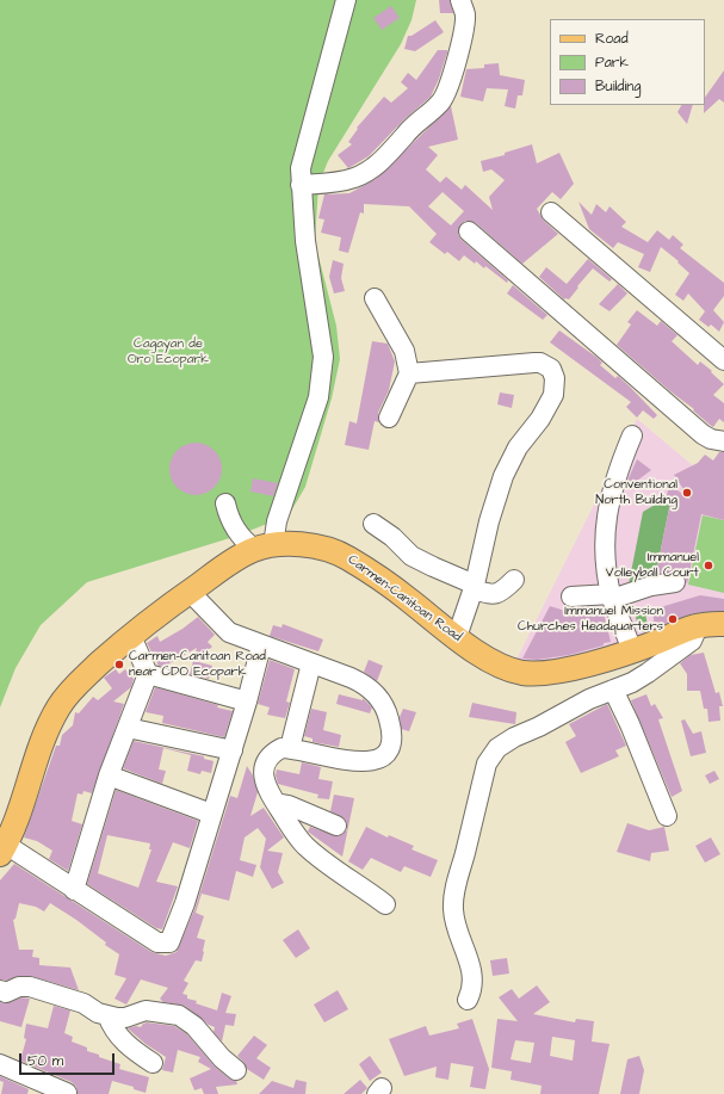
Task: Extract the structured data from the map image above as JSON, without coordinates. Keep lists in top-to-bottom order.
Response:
{
  "streets": {
    "main road": ["Carmen-Canitoan Road"]
  },
  "parks": ["Cagayan de Oro Ecopark"],
  "places": [
    "Conventional North Building",
    "Immanuel Volleyball Court",
    "Immanuel Mission Churches Headquarters",
    "Carmen-Canitoan Road near CDO Ecopark"
  ],
  "legend": ["Road", "Park", "Building"],
  "scale_bar": "50 m"
}
